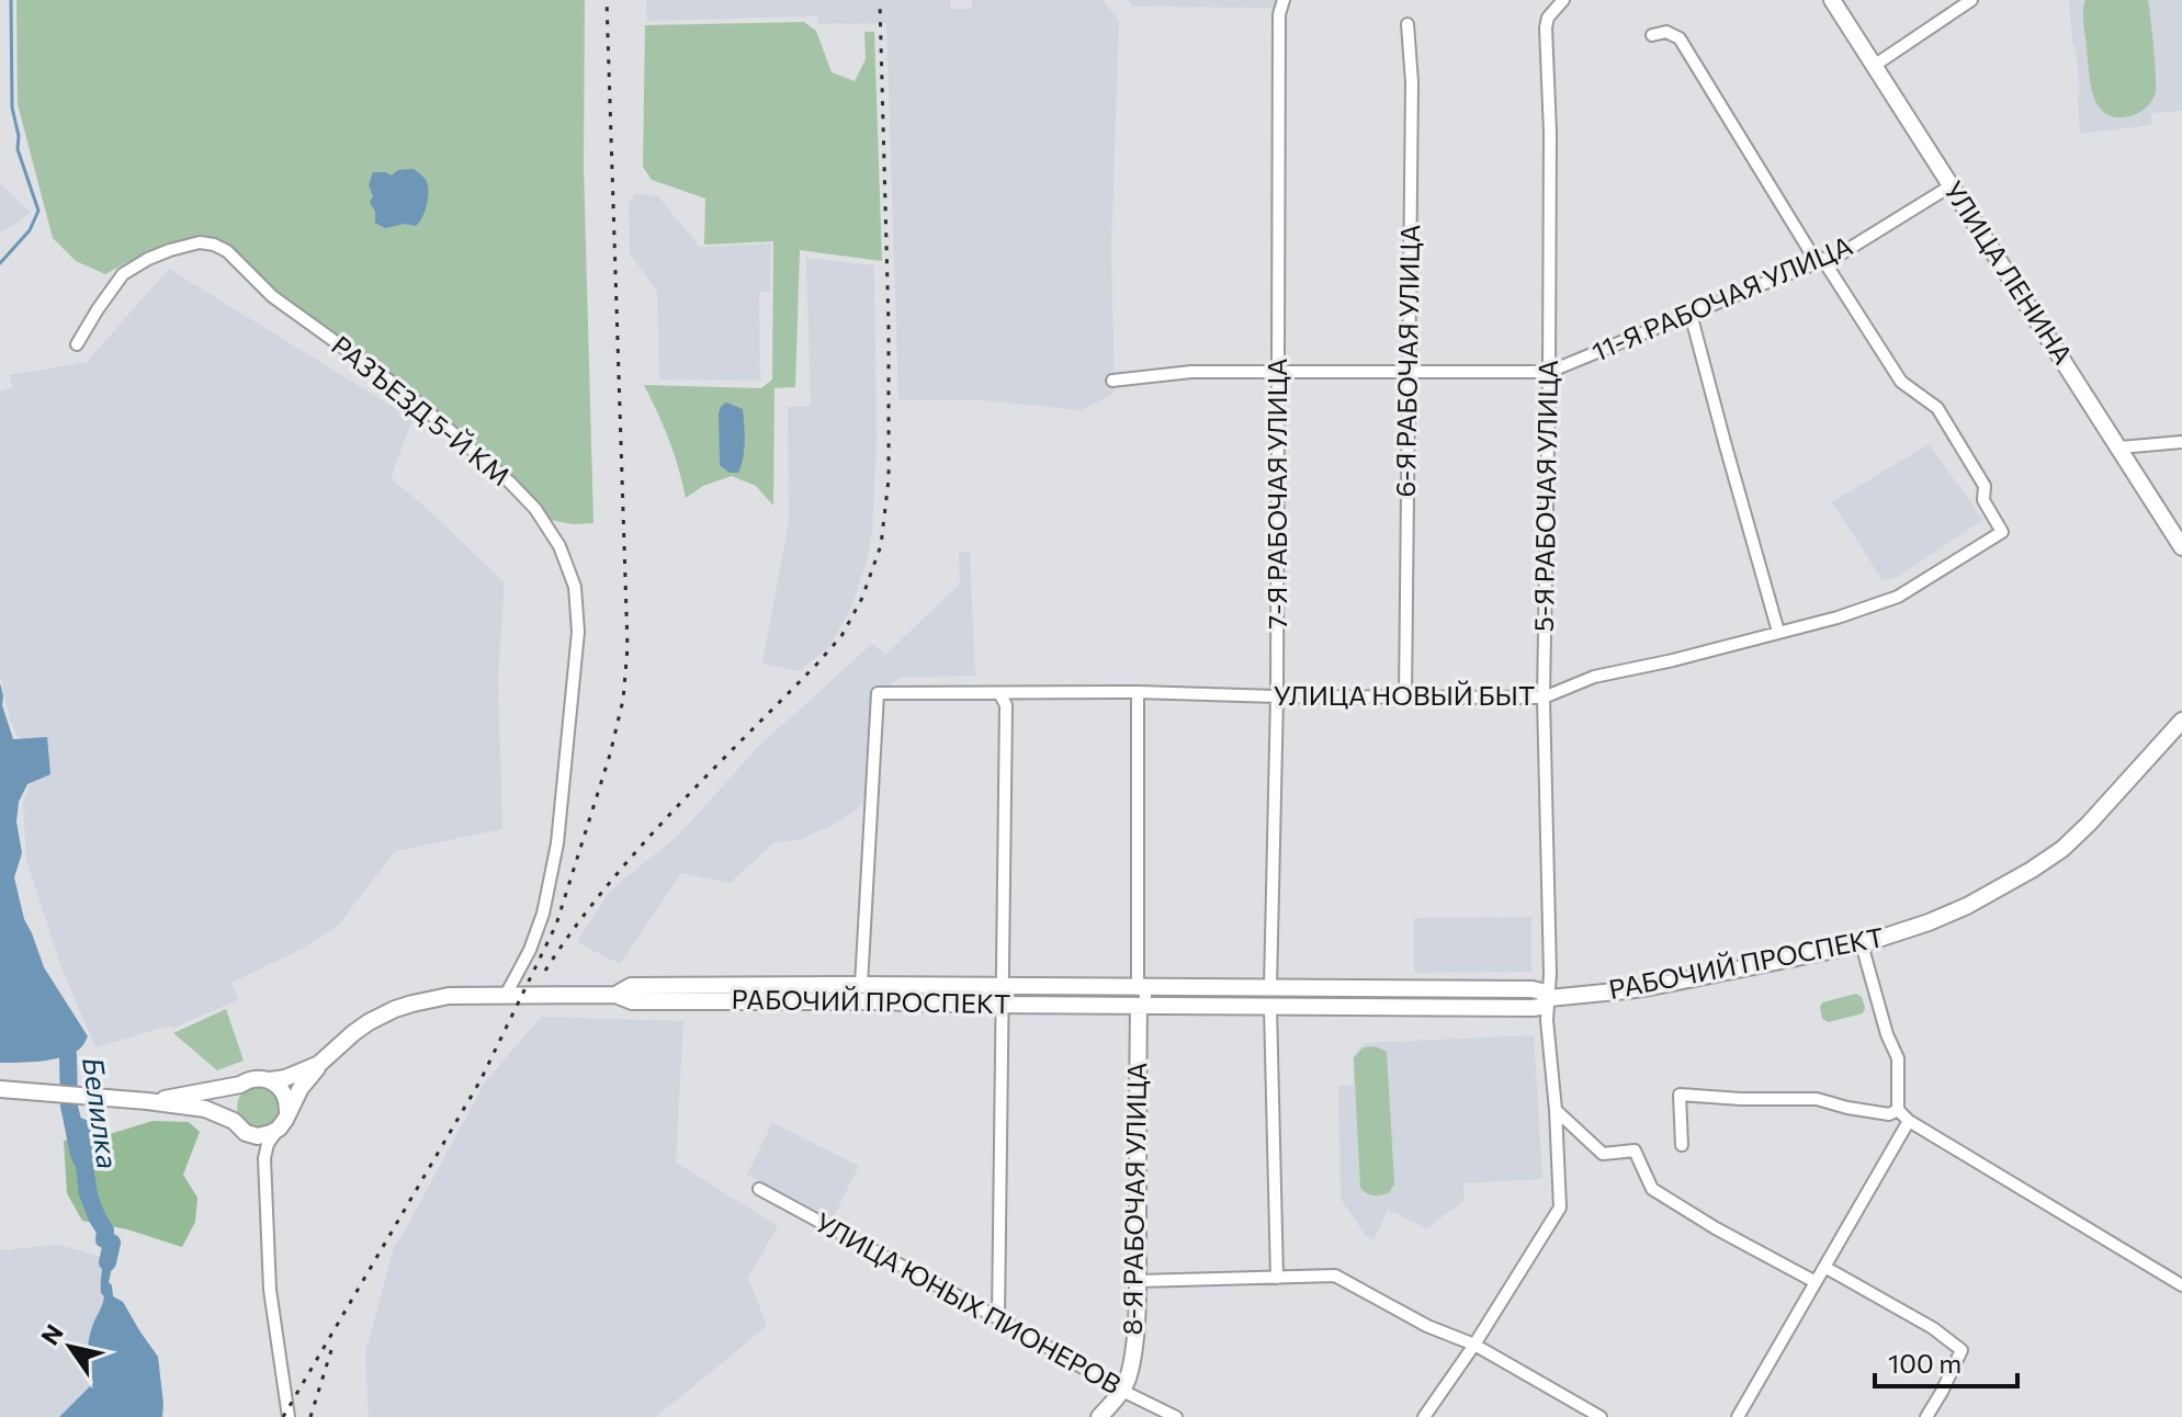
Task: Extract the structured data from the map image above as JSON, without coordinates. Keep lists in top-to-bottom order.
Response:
{
  "streets": {
    "street": [
      "УЛИЦА ЛЕНИНА",
      "11-Я РАБОЧАЯ УЛИЦА",
      "6-Я РАБОЧАЯ УЛИЦА",
      "РАЗЪЕЗД 5-Й КМ",
      "7-Я РАБОЧАЯ УЛИЦА",
      "5-Я РАБОЧАЯ УЛИЦА",
      "УЛИЦА НОВЫЙ БЫТ",
      "РАБОЧИЙ ПРОСПЕКТ",
      "8-Я РАБОЧАЯ УЛИЦА",
      "УЛИЦА ЮНЫХ ПИОНЕРОВ"
    ]
  },
  "crossings": [
    ["УЛИЦА ЛЕНИНА", "11-Я РАБОЧАЯ УЛИЦА"],
    ["11-Я РАБОЧАЯ УЛИЦА", "6-Я РАБОЧАЯ УЛИЦА"],
    ["11-Я РАБОЧАЯ УЛИЦА", "7-Я РАБОЧАЯ УЛИЦА"],
    ["11-Я РАБОЧАЯ УЛИЦА", "5-Я РАБОЧАЯ УЛИЦА"],
    ["11-Я РАБОЧАЯ УЛИЦА", "УЛИЦА НОВЫЙ БЫТ"],
    ["6-Я РАБОЧАЯ УЛИЦА", "УЛИЦА НОВЫЙ БЫТ"],
    ["РАЗЪЕЗД 5-Й КМ", "РАБОЧИЙ ПРОСПЕКТ"],
    ["7-Я РАБОЧАЯ УЛИЦА", "УЛИЦА НОВЫЙ БЫТ"],
    ["7-Я РАБОЧАЯ УЛИЦА", "РАБОЧИЙ ПРОСПЕКТ"],
    ["5-Я РАБОЧАЯ УЛИЦА", "УЛИЦА НОВЫЙ БЫТ"],
    ["5-Я РАБОЧАЯ УЛИЦА", "РАБОЧИЙ ПРОСПЕКТ"],
    ["УЛИЦА НОВЫЙ БЫТ", "РАБОЧИЙ ПРОСПЕКТ"],
    ["РАБОЧИЙ ПРОСПЕКТ", "8-Я РАБОЧАЯ УЛИЦА"],
    ["8-Я РАБОЧАЯ УЛИЦА", "УЛИЦА ЮНЫХ ПИОНЕРОВ"]
  ],
  "water": ["Белилка"],
  "scale_bar": "100 m",
  "north": "top left"
}
